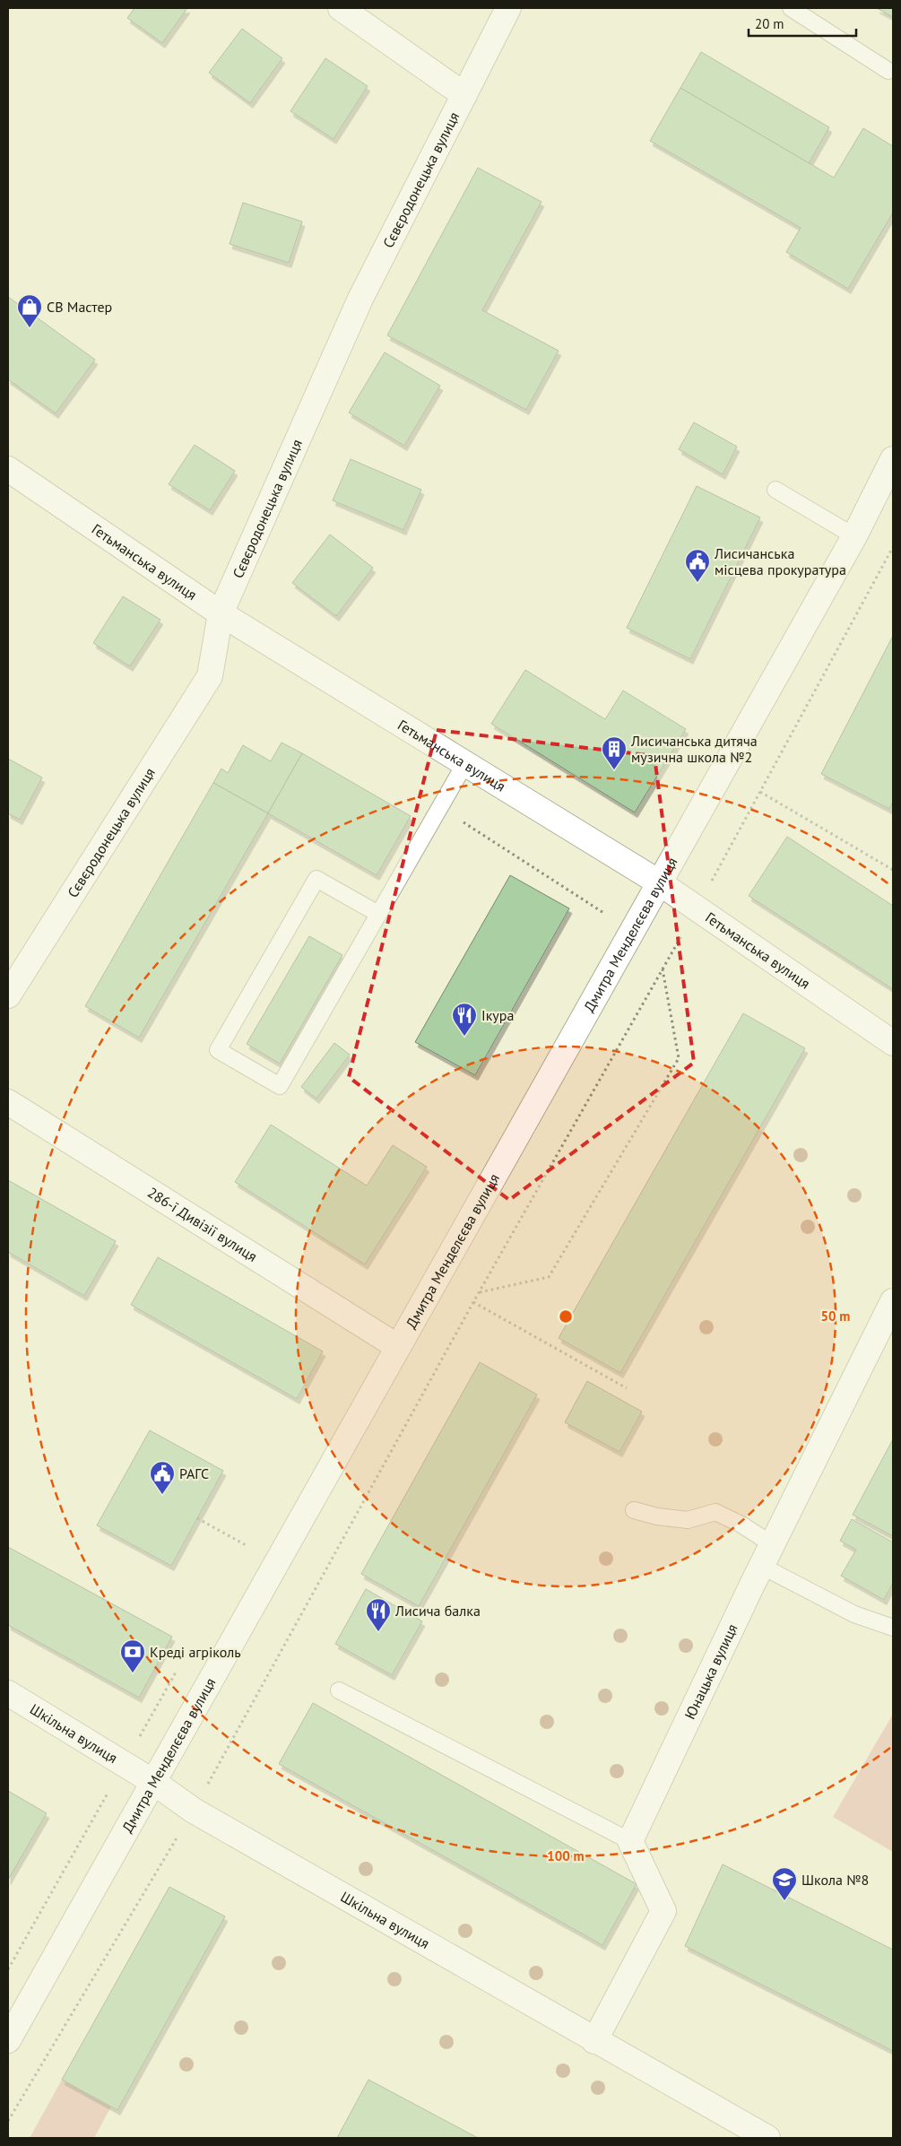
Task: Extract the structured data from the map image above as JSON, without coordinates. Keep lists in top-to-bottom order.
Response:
{
  "streets": {
    "street": [
      "Сєвєродонецька вулиця",
      "Гетьманська вулиця",
      "Дмитра Менделєєва вулиця",
      "286-ї Дивізії вулиця",
      "Юнацька вулиця",
      "Шкільна вулиця"
    ]
  },
  "crossings": [
    ["Сєвєродонецька вулиця", "Гетьманська вулиця"],
    ["Гетьманська вулиця", "Дмитра Менделєєва вулиця"],
    ["Дмитра Менделєєва вулиця", "286-ї Дивізії вулиця"],
    ["Дмитра Менделєєва вулиця", "Шкільна вулиця"]
  ],
  "places": {
    "shop": ["СВ Мастер"],
    "public building": ["Лисичанська місцева прокуратура", "РАГС"],
    "building": ["Лисичанська дитяча музична школа №2"],
    "restaurant": ["Ікура", "Лисича балка"],
    "bank": ["Креді агріколь"],
    "school or university": ["Школа №8"]
  },
  "scale_bar": "20 m",
  "rings": ["50 m", "100 m"]
}
